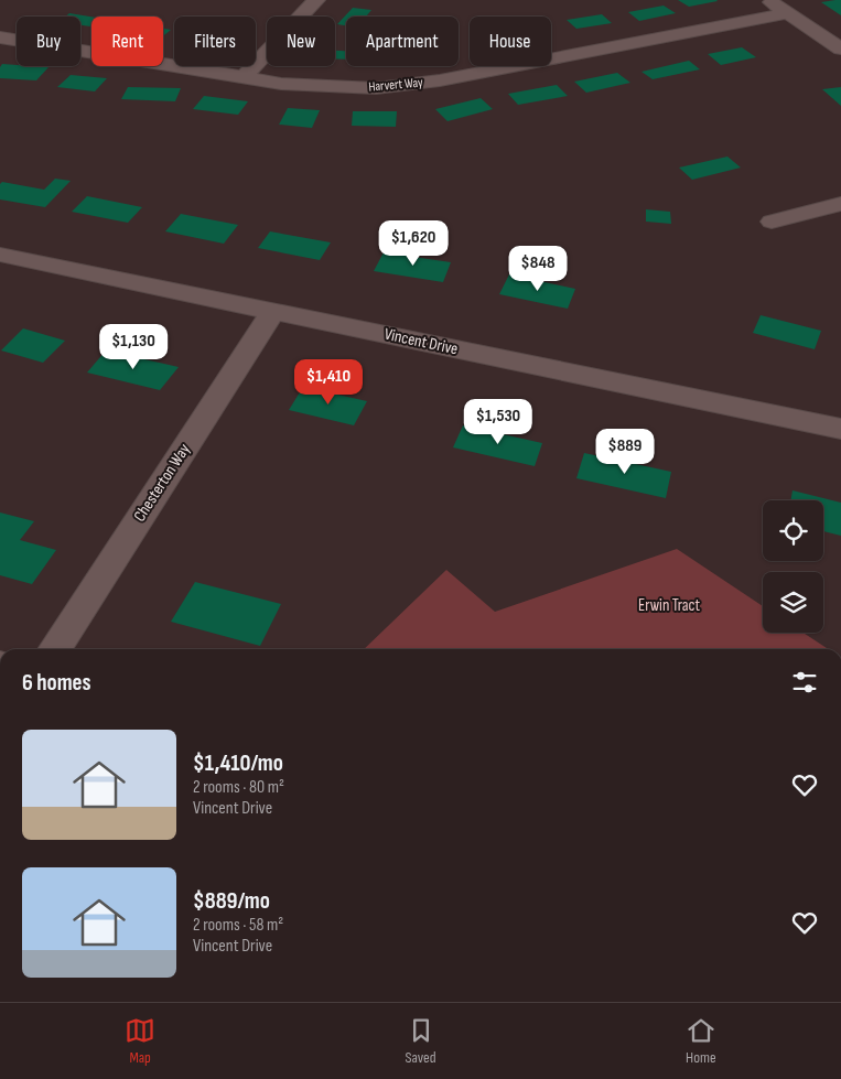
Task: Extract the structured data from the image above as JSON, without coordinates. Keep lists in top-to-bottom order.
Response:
{
  "streets": {
    "street": ["Harvert Way", "Vincent Drive", "Chesterton Way"]
  },
  "crossings": [
    ["Vincent Drive", "Chesterton Way"]
  ],
  "parks": ["Erwin Tract"],
  "page": {
    "chip": [
      "Buy",
      "Rent",
      "Filters",
      "New",
      "Apartment",
      "House"
    ],
    "price": [
      "$1,620",
      "$848",
      "$1,130",
      "$1,410",
      "$1,530",
      "$889"
    ],
    "heading": "6 homes",
    "list": [
      {
        "name": "$1,410/mo",
        "note": "2 rooms · 80 m² · Vincent Drive"
      },
      {
        "name": "$889/mo",
        "note": "2 rooms · 58 m² · Vincent Drive"
      }
    ],
    "tabs": ["Map", "Saved", "Home"]
  }
}
